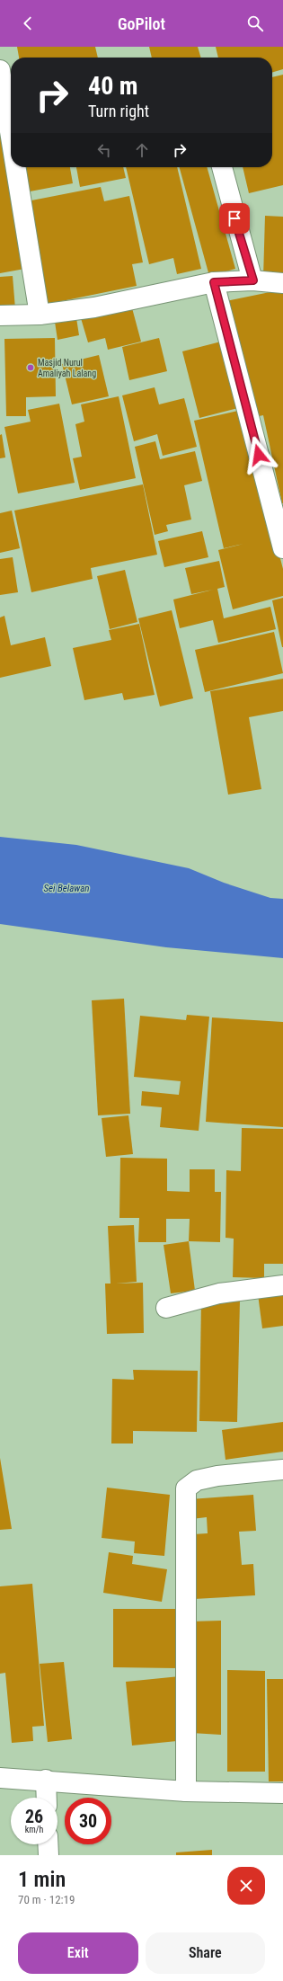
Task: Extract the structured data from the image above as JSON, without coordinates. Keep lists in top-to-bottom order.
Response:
{
  "water": ["Sei Belawan"],
  "places": ["Masjid Nurul Amaliyah Lalang"],
  "page": {
    "header": "GoPilot",
    "turn": ["40 m", "Turn right"],
    "speed": "26 km/h",
    "limit": "30",
    "heading": ["1 min", "70 m · 12:19"],
    "buttons": ["Exit", "Share"]
  }
}
